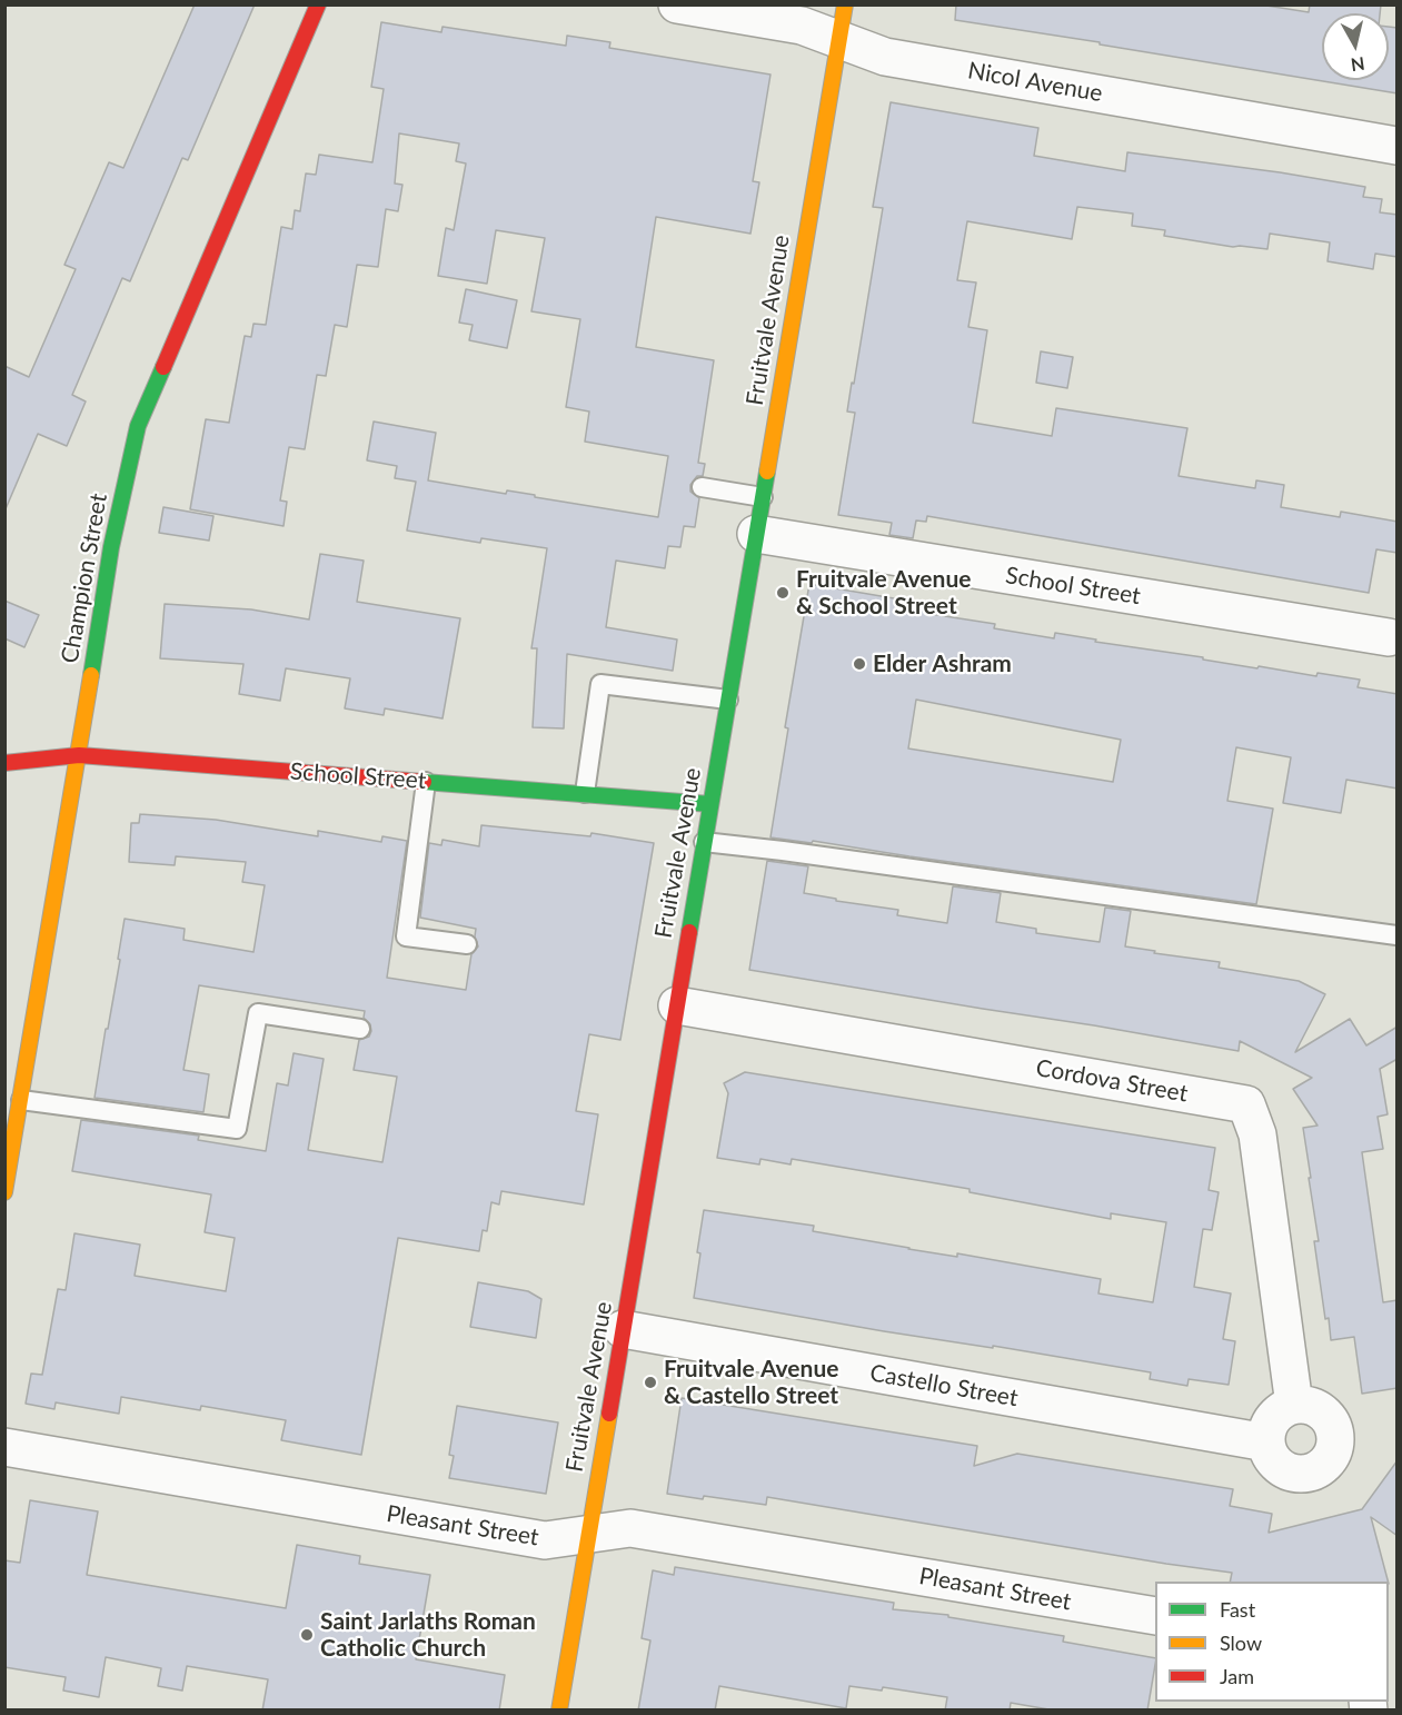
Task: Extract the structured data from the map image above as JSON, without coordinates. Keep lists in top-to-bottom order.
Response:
{
  "streets": {
    "street": [
      "Nicol Avenue",
      "Fruitvale Avenue",
      "Champion Street",
      "School Street",
      "Cordova Street",
      "Castello Street",
      "Pleasant Street"
    ]
  },
  "crossings": [
    ["Nicol Avenue", "Fruitvale Avenue"],
    ["Fruitvale Avenue", "School Street"],
    ["Fruitvale Avenue", "Cordova Street"],
    ["Fruitvale Avenue", "Castello Street"],
    ["Fruitvale Avenue", "Pleasant Street"],
    ["Champion Street", "School Street"],
    ["Cordova Street", "Castello Street"]
  ],
  "places": [
    "Fruitvale Avenue & School Street",
    "Elder Ashram",
    "Fruitvale Avenue & Castello Street",
    "Saint Jarlaths Roman Catholic Church"
  ],
  "legend": ["Fast", "Slow", "Jam"],
  "north": "bottom"
}
